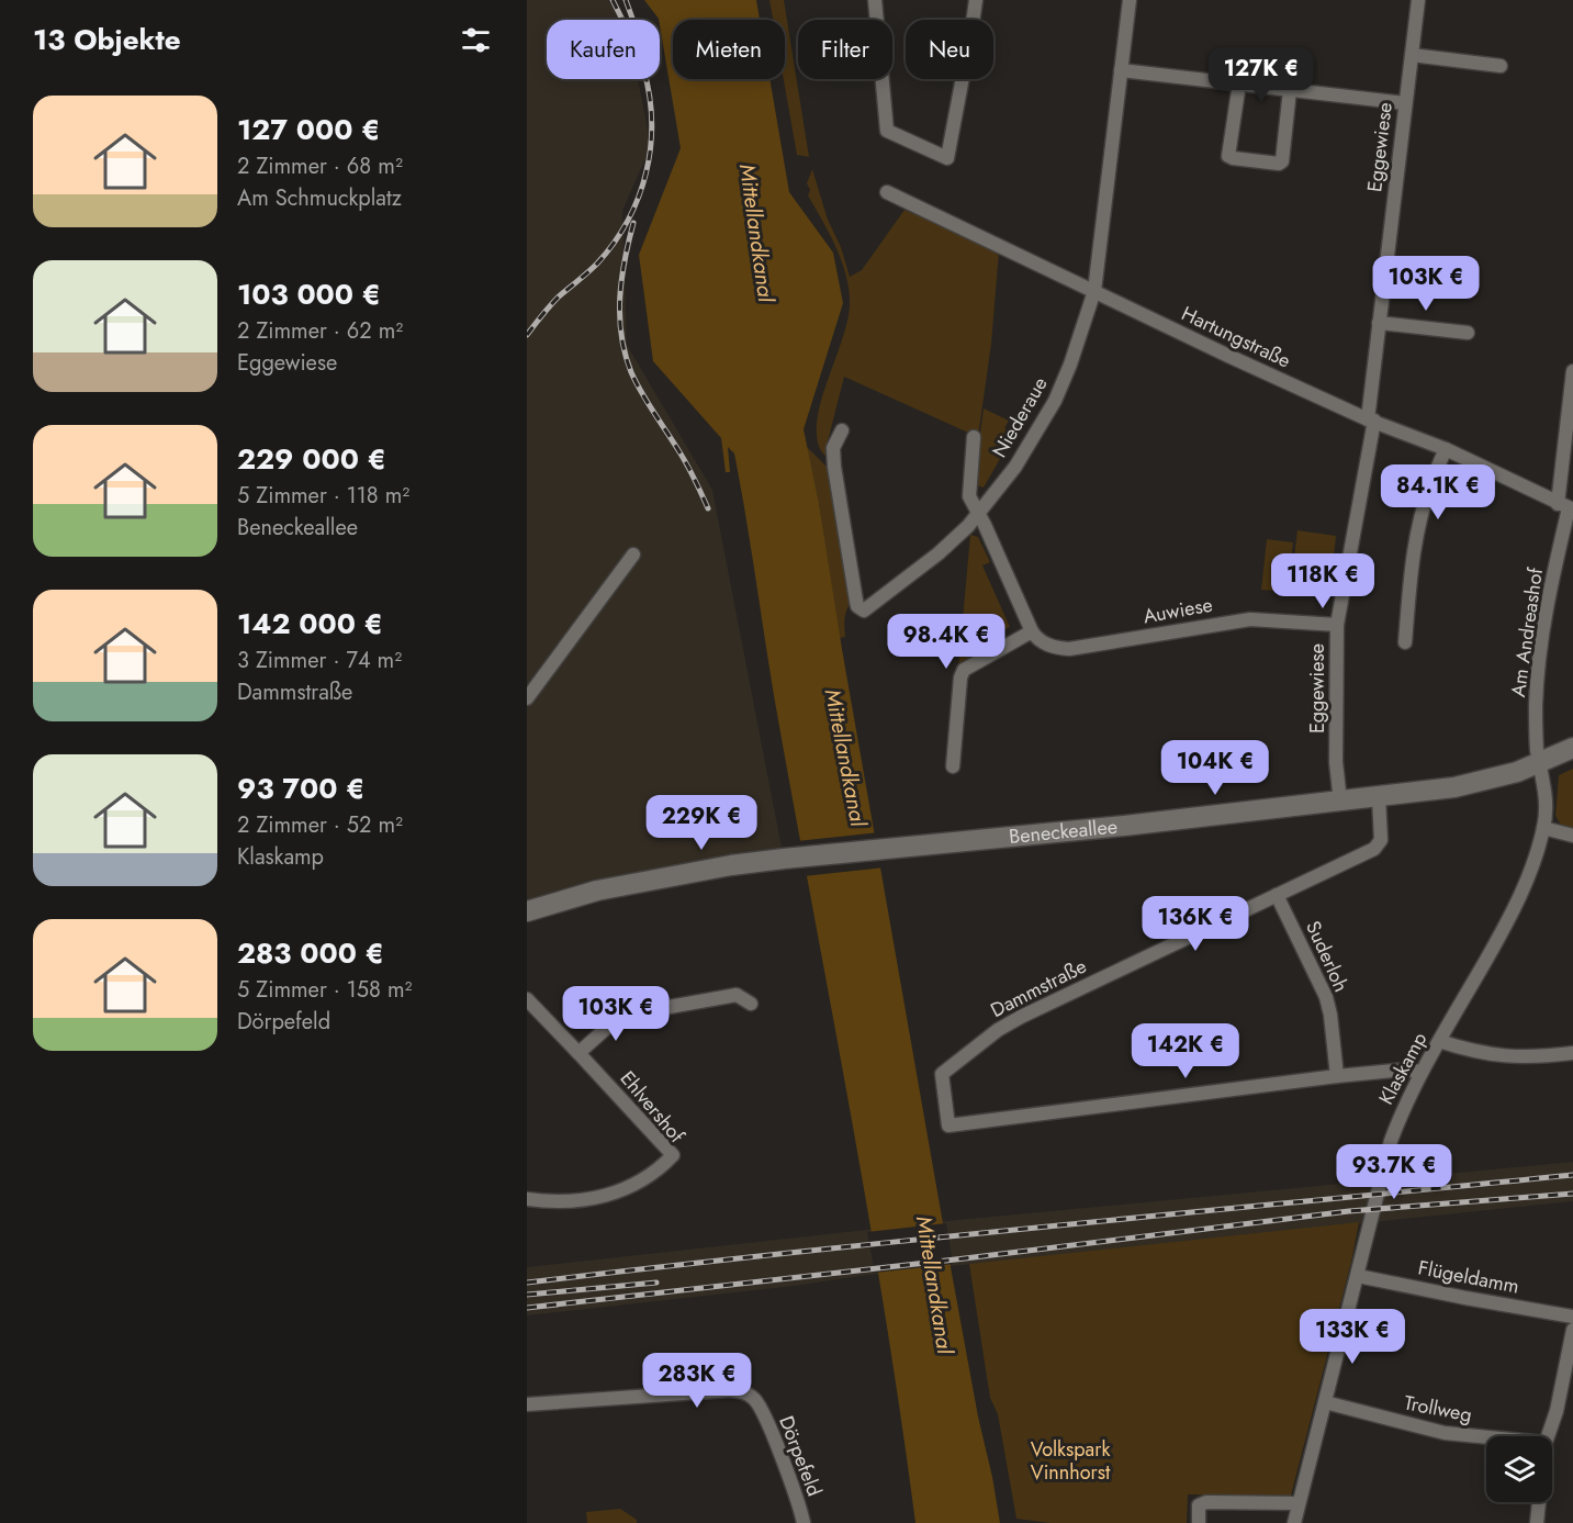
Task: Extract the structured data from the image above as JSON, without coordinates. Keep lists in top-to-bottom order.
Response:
{
  "streets": {
    "street": [
      "Eggewiese",
      "Hartungstraße",
      "Niederaue",
      "Auwiese",
      "Am Andreashof",
      "Beneckeallee",
      "Suderloh",
      "Dammstraße",
      "Klaskamp",
      "Ehlvershof",
      "Flügeldamm",
      "Trollweg",
      "Dörpefeld"
    ]
  },
  "crossings": [
    ["Eggewiese", "Hartungstraße"],
    ["Eggewiese", "Auwiese"],
    ["Eggewiese", "Beneckeallee"],
    ["Hartungstraße", "Niederaue"],
    ["Hartungstraße", "Am Andreashof"],
    ["Am Andreashof", "Beneckeallee"],
    ["Am Andreashof", "Klaskamp"],
    ["Beneckeallee", "Dammstraße"],
    ["Beneckeallee", "Klaskamp"],
    ["Suderloh", "Dammstraße"],
    ["Dammstraße", "Klaskamp"],
    ["Klaskamp", "Flügeldamm"],
    ["Klaskamp", "Trollweg"]
  ],
  "water": ["Mittellandkanal"],
  "parks": ["Volkspark Vinnhorst"],
  "page": {
    "heading": "13 Objekte",
    "chip": [
      "Kaufen",
      "Mieten",
      "Filter",
      "Neu"
    ],
    "price": [
      "127K €",
      "103K €",
      "84.1K €",
      "118K €",
      "98.4K €",
      "104K €",
      "229K €",
      "136K €",
      "103K €",
      "142K €",
      "93.7K €",
      "133K €",
      "283K €"
    ],
    "list": [
      {
        "name": "127 000 €",
        "note": "2 Zimmer · 68 m² · Am Schmuckplatz"
      },
      {
        "name": "103 000 €",
        "note": "2 Zimmer · 62 m² · Eggewiese"
      },
      {
        "name": "229 000 €",
        "note": "5 Zimmer · 118 m² · Beneckeallee"
      },
      {
        "name": "142 000 €",
        "note": "3 Zimmer · 74 m² · Dammstraße"
      },
      {
        "name": "93 700 €",
        "note": "2 Zimmer · 52 m² · Klaskamp"
      },
      {
        "name": "283 000 €",
        "note": "5 Zimmer · 158 m² · Dörpefeld"
      }
    ]
  }
}
